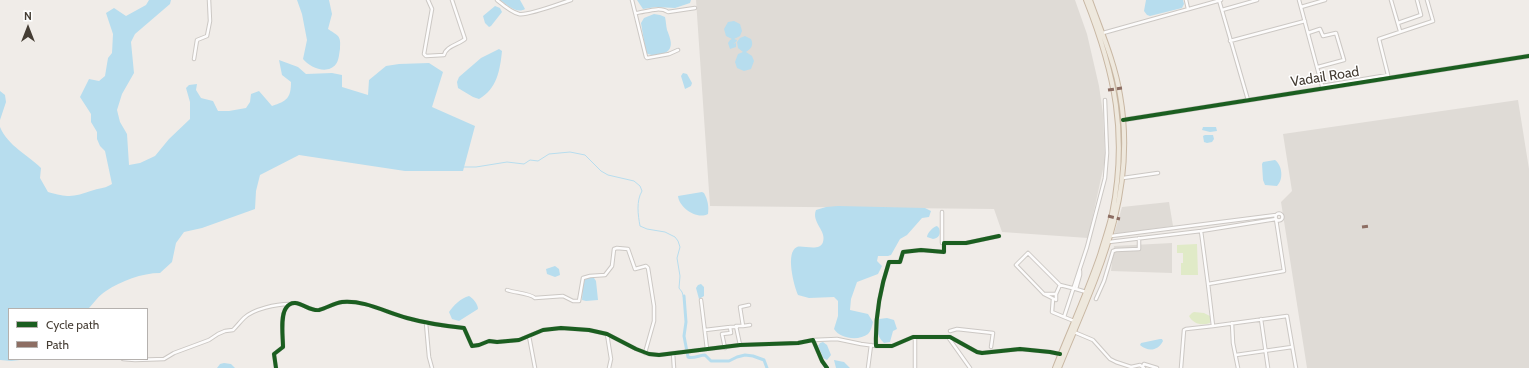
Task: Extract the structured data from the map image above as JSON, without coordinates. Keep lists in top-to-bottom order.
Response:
{
  "streets": {
    "street": ["Vadail Road"]
  },
  "legend": ["Cycle path", "Path"],
  "north": "top"
}
